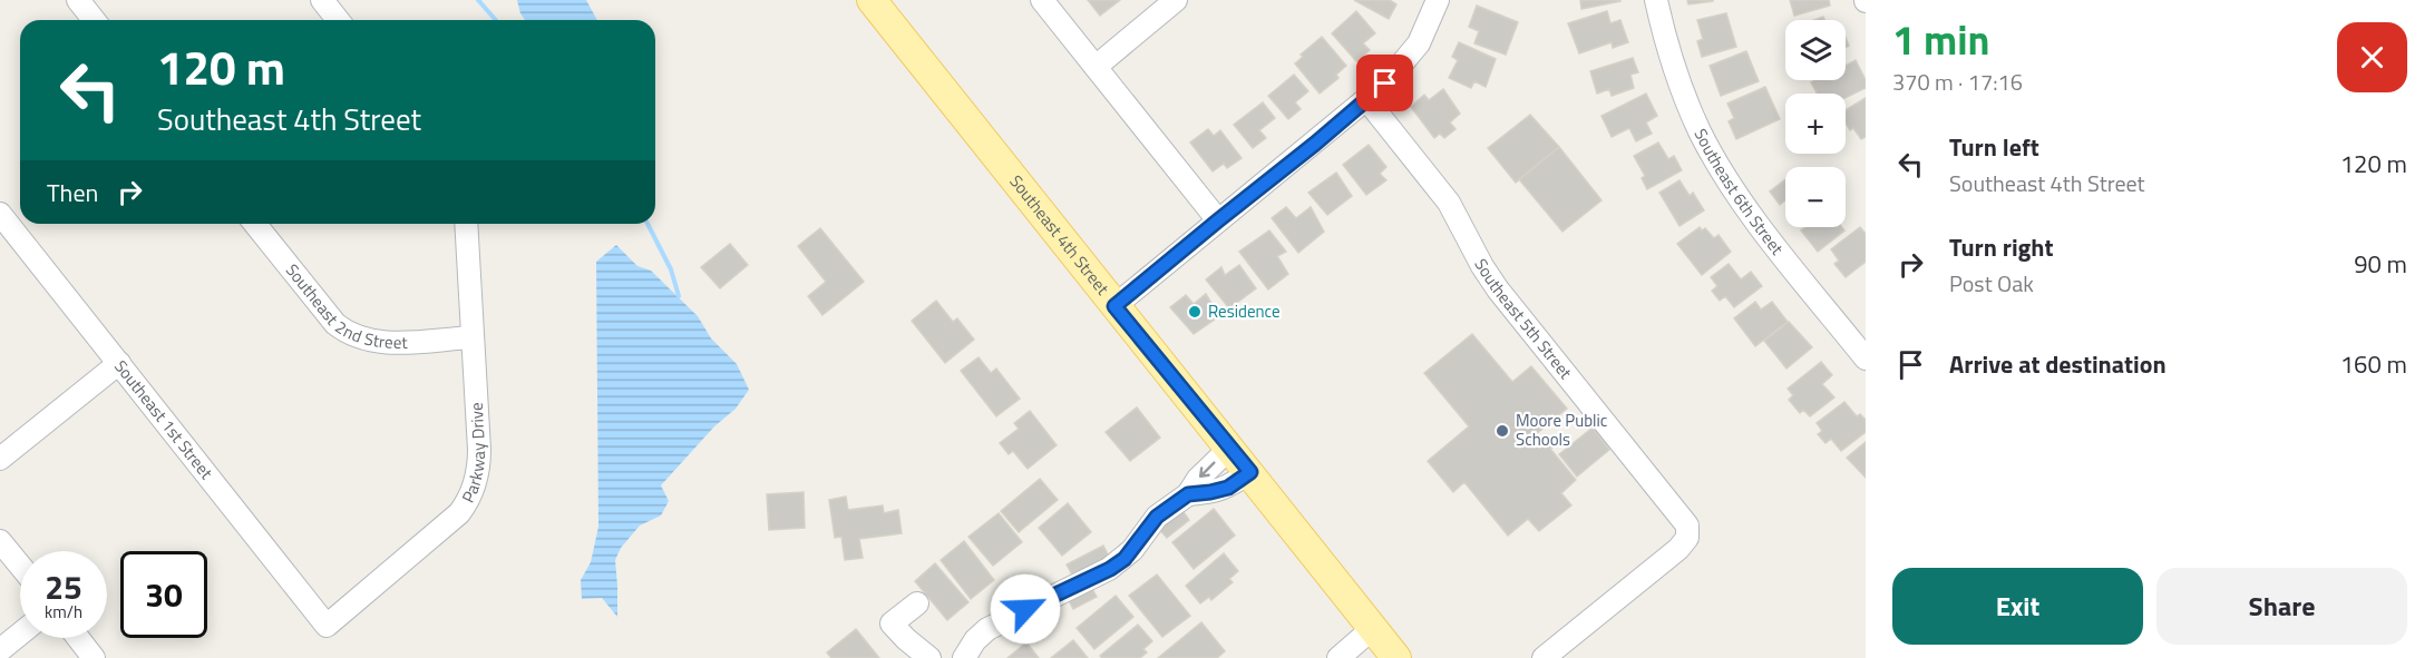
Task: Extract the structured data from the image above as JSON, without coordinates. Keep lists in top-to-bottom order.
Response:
{
  "streets": {
    "main road": ["Southeast 4th Street"],
    "street": [
      "Southeast 6th Street",
      "Southeast 2nd Street",
      "Southeast 5th Street",
      "Southeast 1st Street",
      "Parkway Drive"
    ]
  },
  "crossings": [
    ["Southeast 2nd Street", "Parkway Drive"],
    ["Southeast 1st Street", "Parkway Drive"]
  ],
  "places": ["Residence", "Moore Public Schools"],
  "page": {
    "heading": ["1 min", "370 m · 17:16"],
    "map_buttons": ["+", "−"],
    "turn": ["120 m", "Southeast 4th Street"],
    "list": [
      {
        "name": "Turn left",
        "note": "Southeast 4th Street",
        "value": "120 m"
      },
      {
        "name": "Turn right",
        "note": "Post Oak",
        "value": "90 m"
      },
      {
        "name": "Arrive at destination",
        "value": "160 m"
      }
    ],
    "then": "Then",
    "speed": "25 km/h",
    "limit": "30",
    "buttons": ["Exit", "Share"]
  }
}
